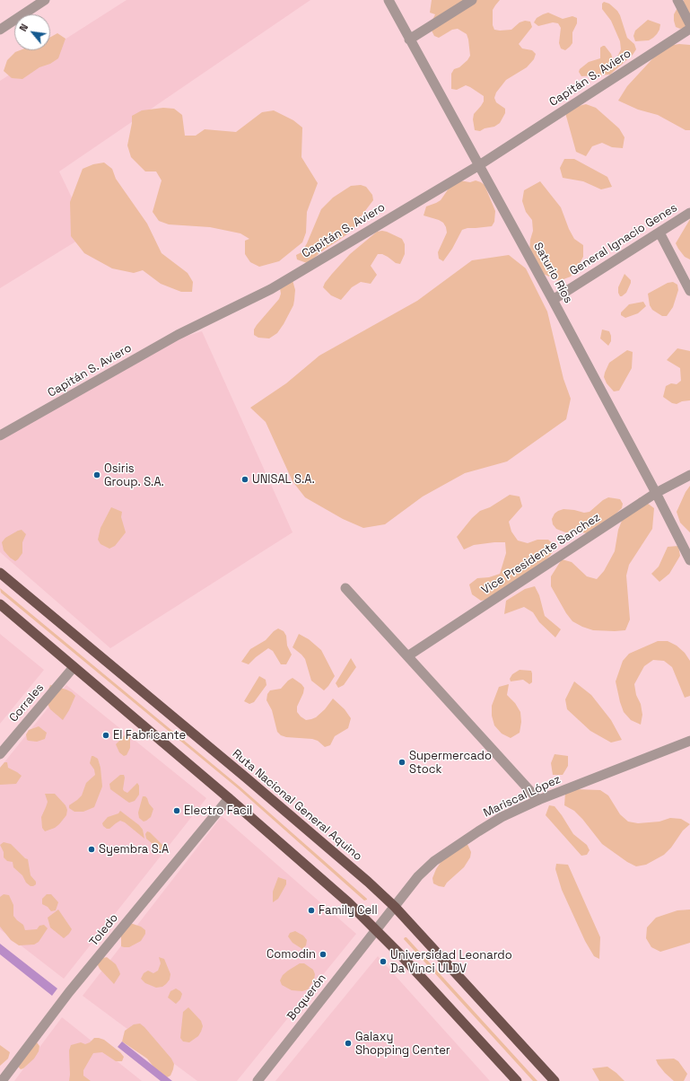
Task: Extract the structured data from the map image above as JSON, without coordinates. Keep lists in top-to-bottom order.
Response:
{
  "streets": {
    "highway": ["Ruta Nacional General Aquino"],
    "street": [
      "Capitán S. Aviero",
      "General Ignacio Genes",
      "Saturio Ríos",
      "Vice Presidente Sanchez",
      "Corrales",
      "Mariscal López",
      "Toledo",
      "Boquerón"
    ]
  },
  "crossings": [
    ["Capitán S. Aviero", "Saturio Ríos"],
    ["General Ignacio Genes", "Saturio Ríos"],
    ["Saturio Ríos", "Vice Presidente Sanchez"],
    ["Mariscal López", "Ruta Nacional General Aquino"],
    ["Mariscal López", "Boquerón"]
  ],
  "places": [
    "Osiris Group. S.A.",
    "UNISAL S.A.",
    "El Fabricante",
    "Supermercado Stock",
    "Electro Facil",
    "Syembra S.A",
    "Family Cell",
    "Comodin",
    "Universidad Leonardo Da Vinci ULDV",
    "Galaxy Shopping Center"
  ],
  "north": "top left"
}
